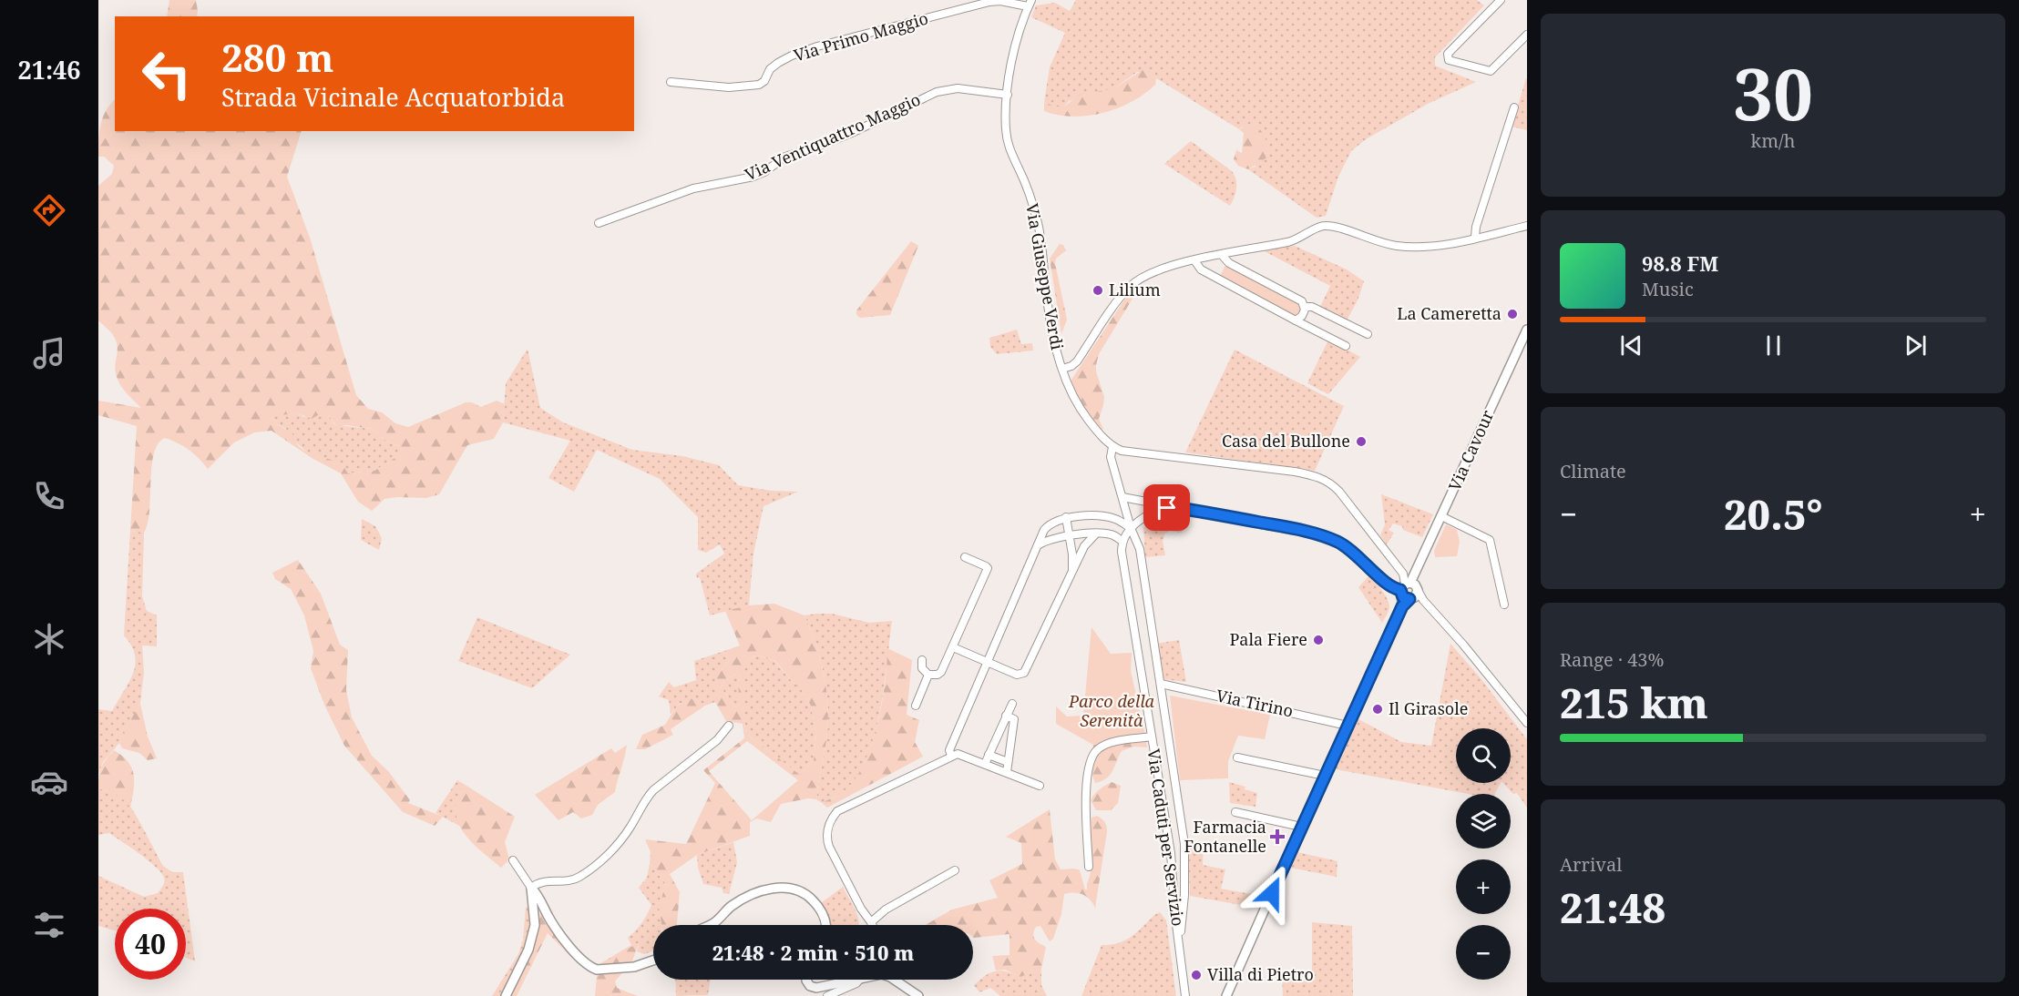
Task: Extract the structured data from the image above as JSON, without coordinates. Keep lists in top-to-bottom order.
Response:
{
  "streets": {
    "street": [
      "Via Primo Maggio",
      "Via Ventiquattro Maggio",
      "Via Giuseppe Verdi",
      "Via Cavour",
      "Via Tirino",
      "Via Caduti per Servizio"
    ]
  },
  "crossings": [
    ["Via Primo Maggio", "Via Giuseppe Verdi"],
    ["Via Ventiquattro Maggio", "Via Giuseppe Verdi"],
    ["Via Giuseppe Verdi", "Via Caduti per Servizio"],
    ["Via Tirino", "Via Caduti per Servizio"]
  ],
  "parks": ["Parco della Serenità"],
  "places": {
    "other": [
      "Lilium",
      "La Cameretta",
      "Casa del Bullone",
      "Pala Fiere",
      "Il Girasole",
      "Villa di Pietro"
    ],
    "health": ["Farmacia Fontanelle"]
  },
  "page": {
    "tabs": "21:46",
    "tile": [
      ["30", "km/h"],
      "Climate",
      ["Range · 43%", "215 km"],
      ["Arrival", "21:48"]
    ],
    "turn": ["280 m", "Strada Vicinale Acquatorbida"],
    "song": ["98.8 FM", "Music"],
    "heat": ["−", "20.5°", "+"],
    "map_buttons": ["+", "−"],
    "limit": "40",
    "trip": "21:48 · 2 min · 510 m"
  }
}
